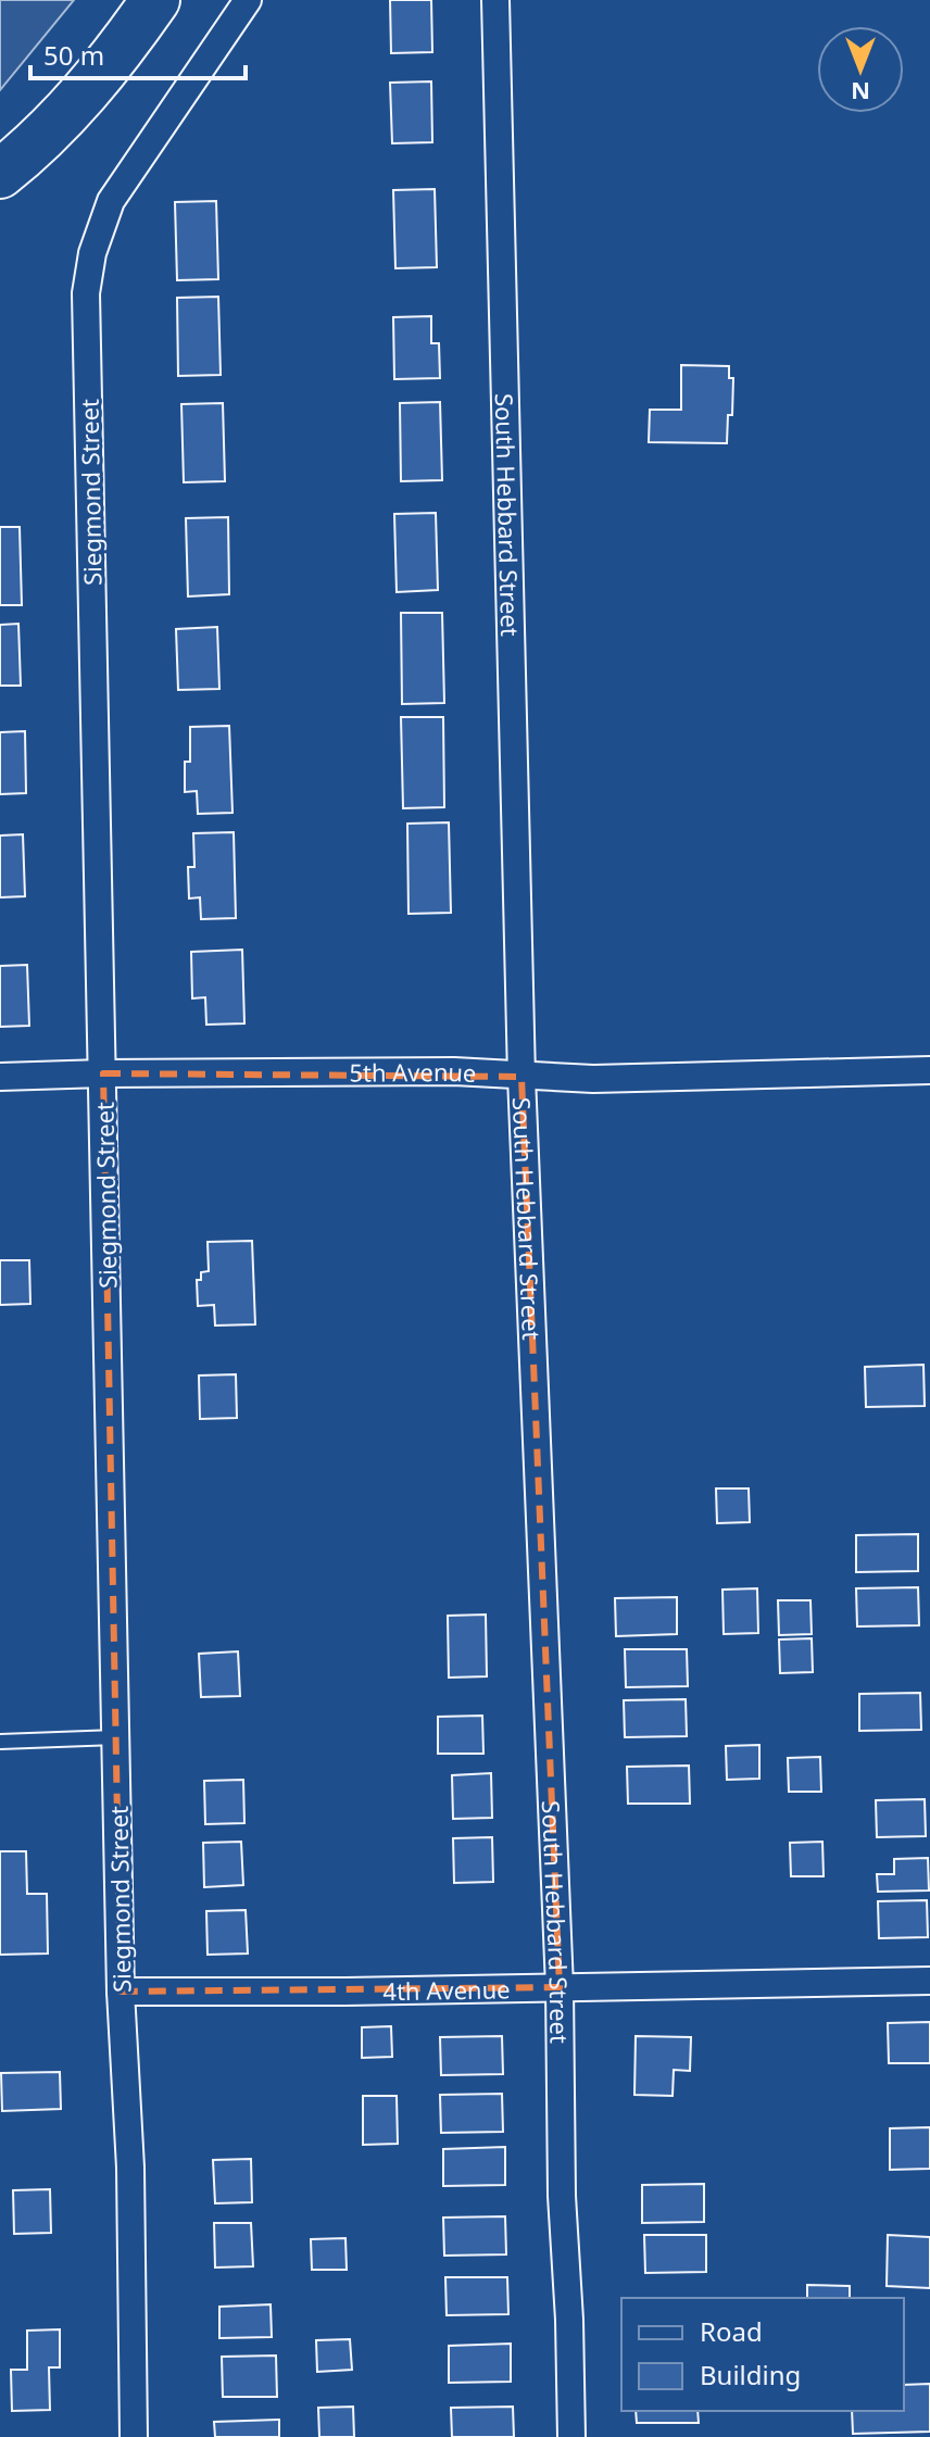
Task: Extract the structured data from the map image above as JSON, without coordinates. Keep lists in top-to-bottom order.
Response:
{
  "streets": {
    "street": [
      "Siegmond Street",
      "South Hebbard Street",
      "5th Avenue",
      "4th Avenue"
    ]
  },
  "crossings": [
    ["Siegmond Street", "5th Avenue"],
    ["Siegmond Street", "4th Avenue"],
    ["South Hebbard Street", "5th Avenue"],
    ["South Hebbard Street", "4th Avenue"]
  ],
  "legend": ["Road", "Building"],
  "scale_bar": "50 m",
  "north": "bottom"
}
